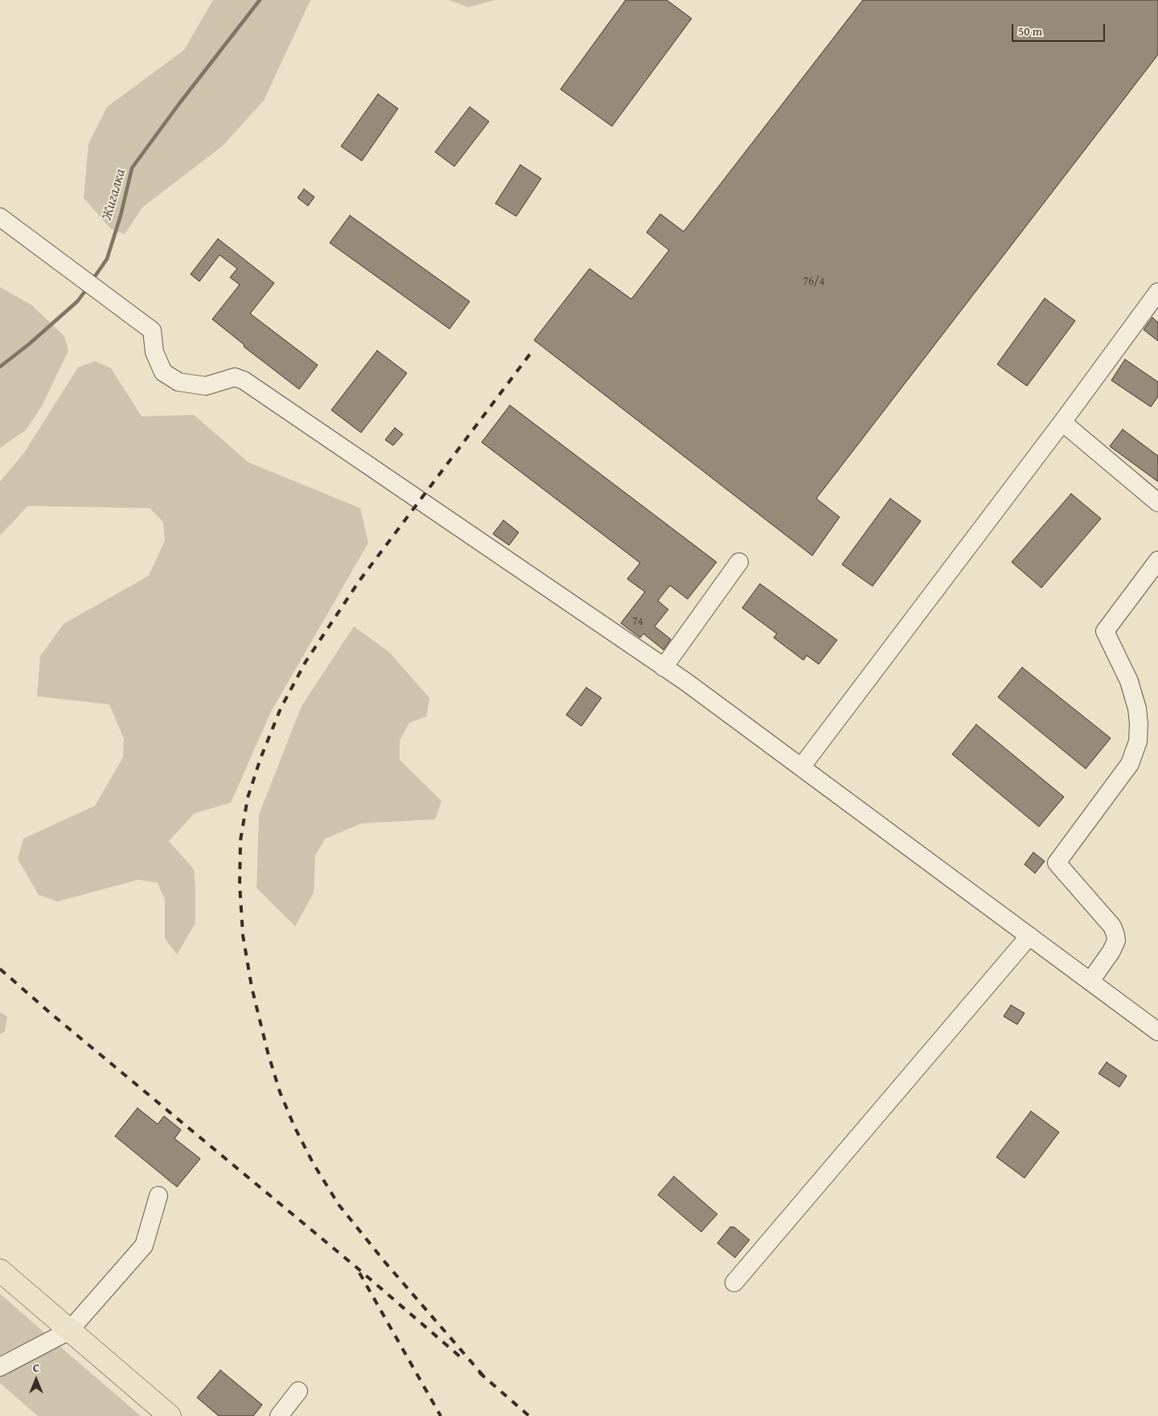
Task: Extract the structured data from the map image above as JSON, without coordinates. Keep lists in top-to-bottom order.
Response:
{
  "water": ["Жигалка"],
  "house_numbers": ["76/4", "74"],
  "scale_bar": "50 m",
  "north": "top"
}
